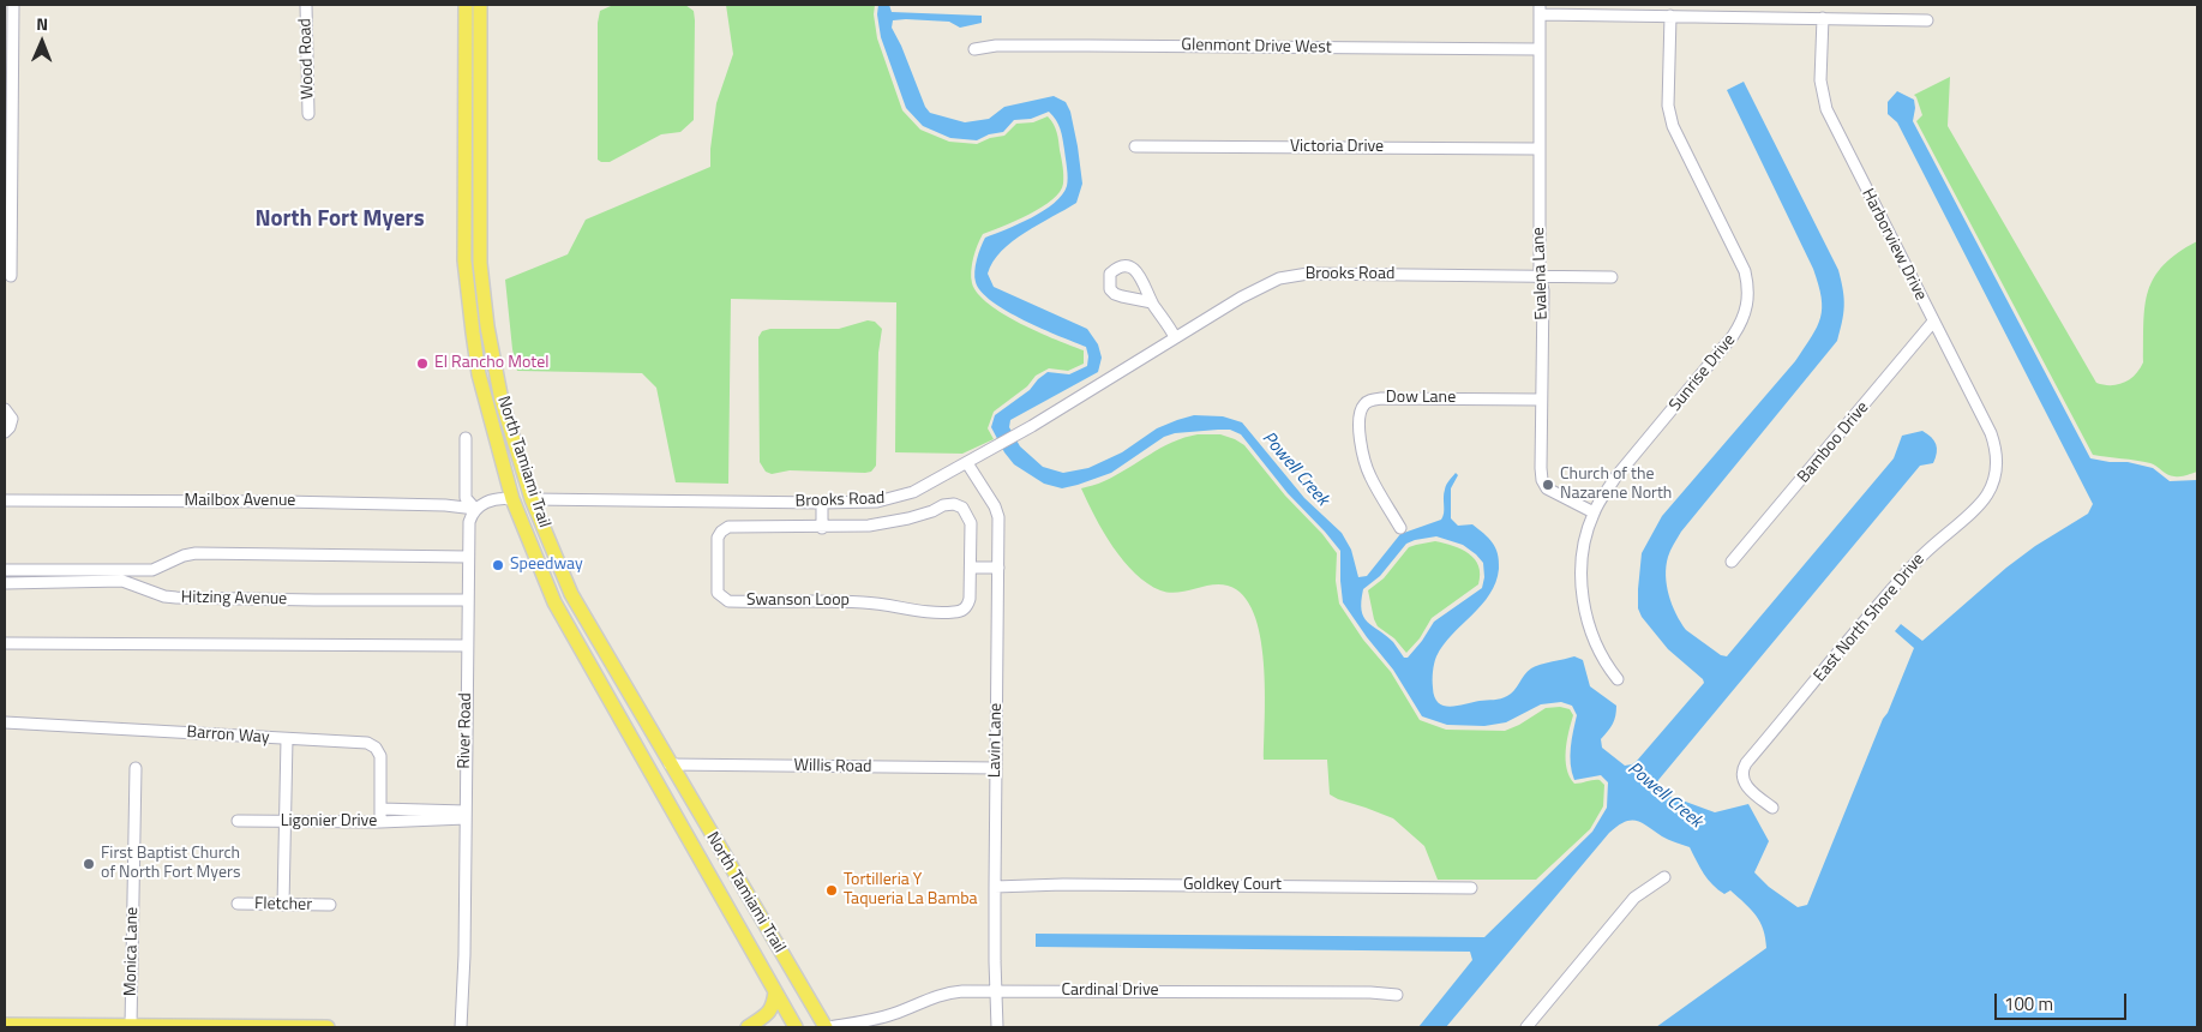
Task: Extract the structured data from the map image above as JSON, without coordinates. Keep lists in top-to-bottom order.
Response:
{
  "streets": {
    "main road": ["North Tamiami Trail"],
    "street": [
      "Glenmont Drive West",
      "Wood Road",
      "Victoria Drive",
      "Harborview Drive",
      "Evalena Lane",
      "Brooks Road",
      "Sunrise Drive",
      "Dow Lane",
      "Bamboo Drive",
      "Mailbox Avenue",
      "Hitzing Avenue",
      "Swanson Loop",
      "East North Shore Drive",
      "River Road",
      "Barron Way",
      "Lavin Lane",
      "Willis Road",
      "Ligonier Drive",
      "Goldkey Court",
      "Fletcher",
      "Monica Lane",
      "Cardinal Drive"
    ]
  },
  "crossings": [
    ["Glenmont Drive West", "Evalena Lane"],
    ["Victoria Drive", "Evalena Lane"],
    ["Harborview Drive", "Bamboo Drive"],
    ["Harborview Drive", "East North Shore Drive"],
    ["Evalena Lane", "Brooks Road"],
    ["Evalena Lane", "Sunrise Drive"],
    ["Evalena Lane", "Dow Lane"],
    ["Brooks Road", "North Tamiami Trail"],
    ["Brooks Road", "Lavin Lane"],
    ["North Tamiami Trail", "Willis Road"],
    ["North Tamiami Trail", "Cardinal Drive"],
    ["Mailbox Avenue", "River Road"],
    ["Hitzing Avenue", "River Road"],
    ["River Road", "Ligonier Drive"],
    ["Barron Way", "Ligonier Drive"],
    ["Lavin Lane", "Willis Road"],
    ["Lavin Lane", "Goldkey Court"],
    ["Lavin Lane", "Cardinal Drive"]
  ],
  "districts": ["North Fort Myers"],
  "water": ["Powell Creek"],
  "places": [
    "El Rancho Motel",
    "Church of the Nazarene North",
    "Speedway",
    "First Baptist Church of North Fort Myers",
    "Tortilleria Y Taqueria La Bamba"
  ],
  "scale_bar": "100 m",
  "north": "top"
}
